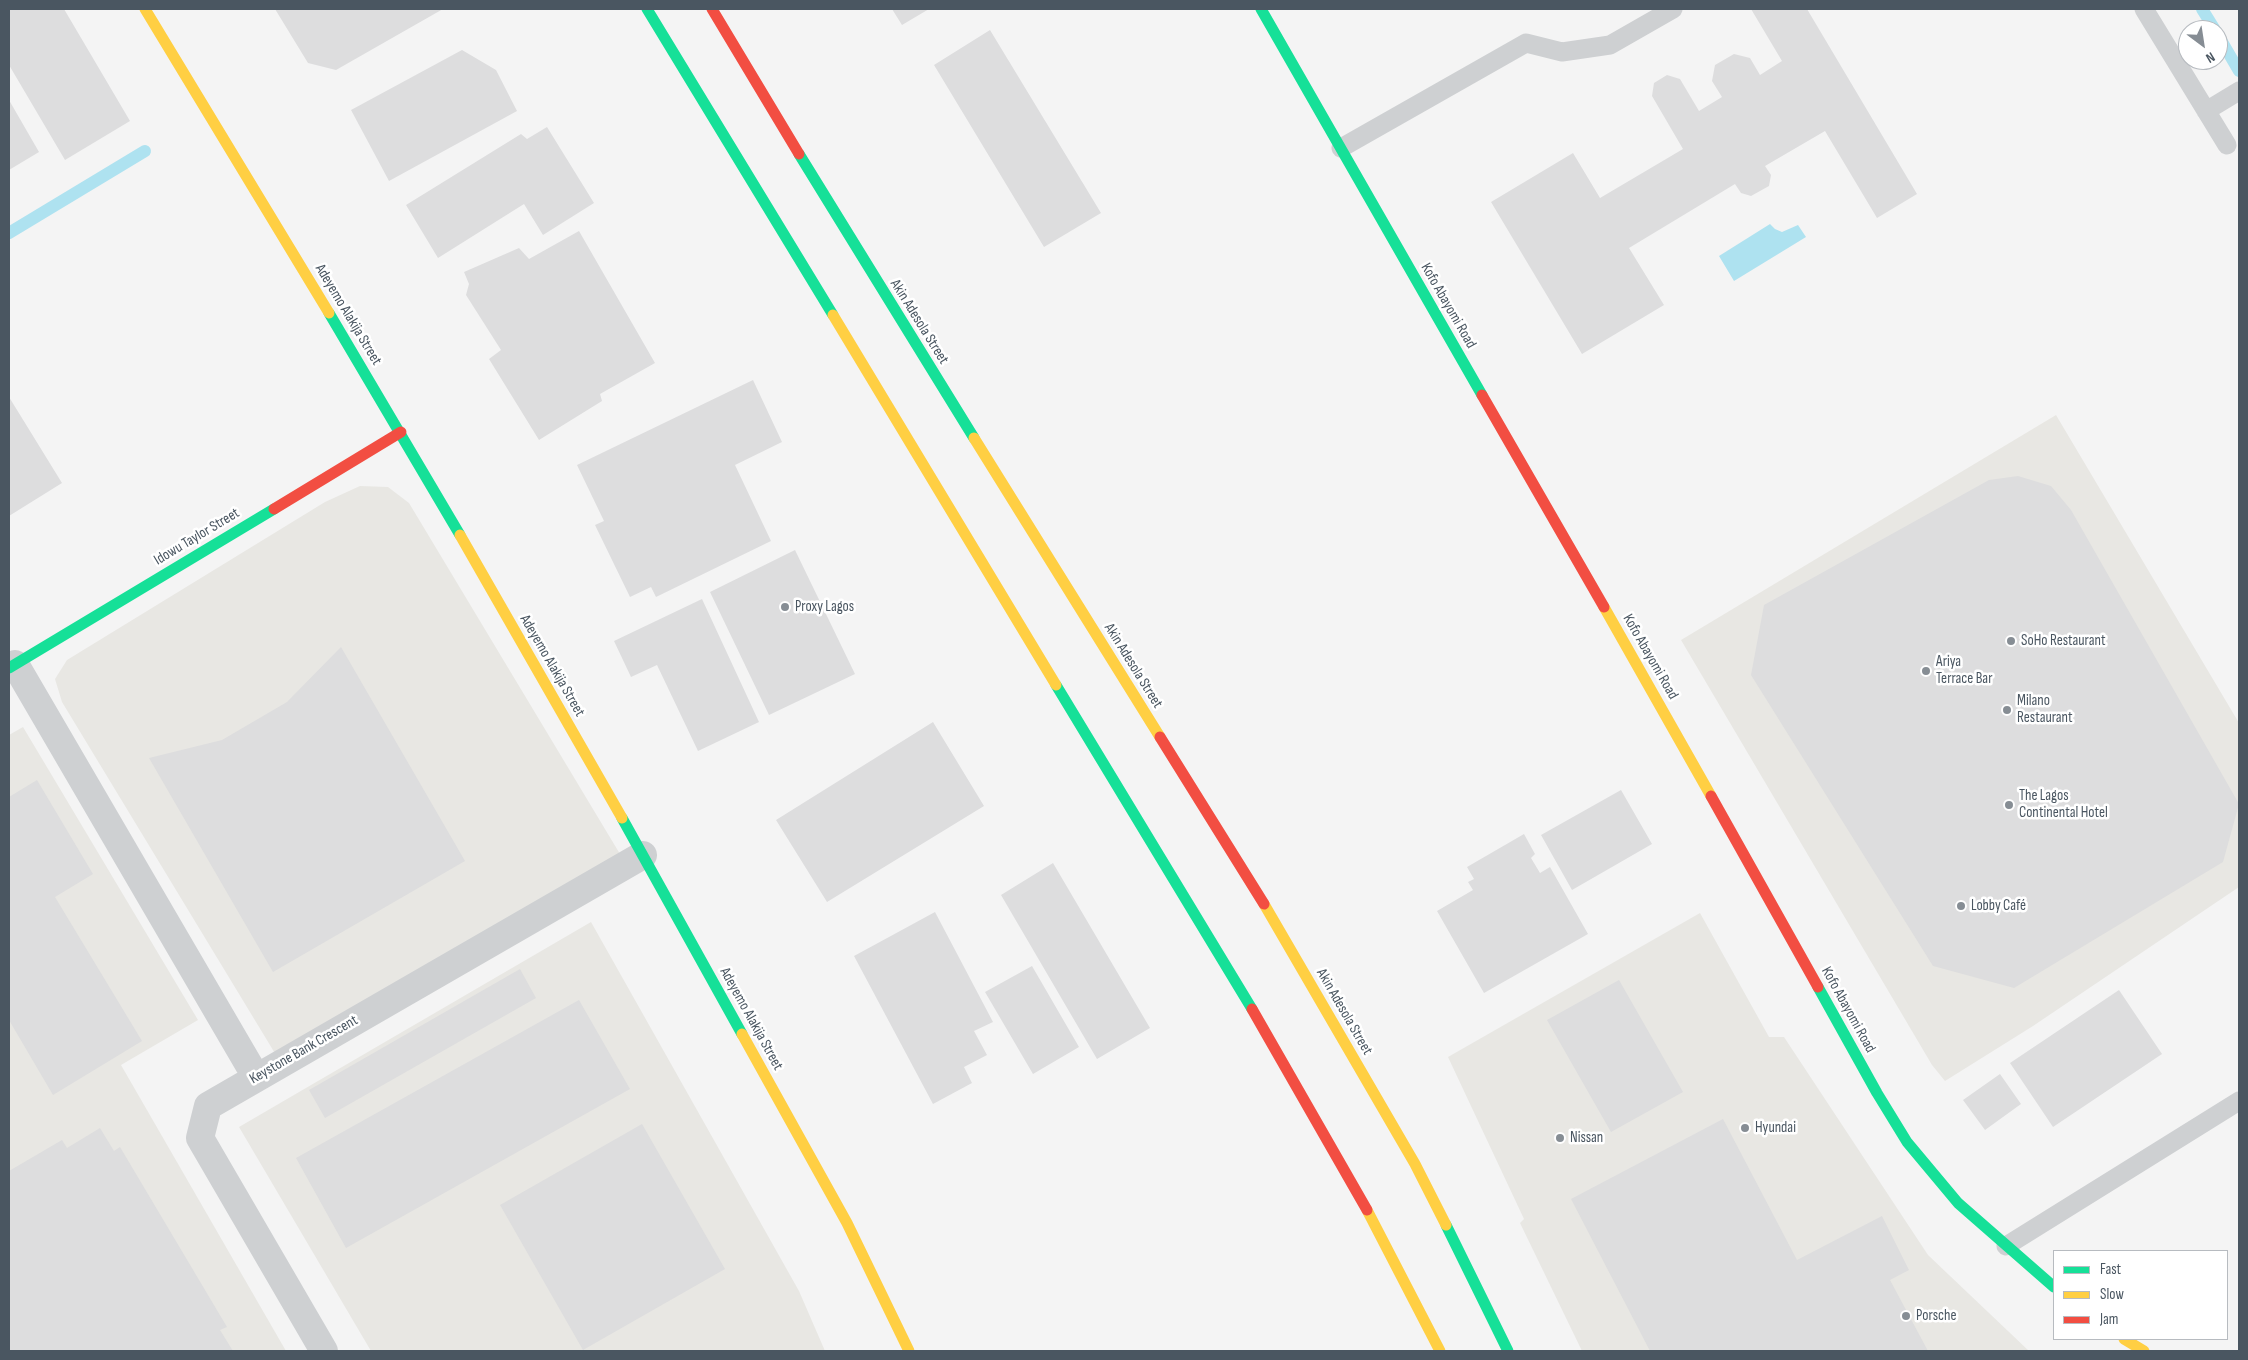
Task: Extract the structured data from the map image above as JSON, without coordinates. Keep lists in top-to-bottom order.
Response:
{
  "streets": {
    "main road": [
      "Kofo Abayomi Road",
      "Adeyemo Alakija Street",
      "Akin Adesola Street",
      "Idowu Taylor Street"
    ],
    "street": ["Keystone Bank Crescent"]
  },
  "crossings": [
    ["Adeyemo Alakija Street", "Idowu Taylor Street"],
    ["Adeyemo Alakija Street", "Keystone Bank Crescent"]
  ],
  "places": [
    "Proxy Lagos",
    "SoHo Restaurant",
    "Ariya Terrace Bar",
    "Milano Restaurant",
    "The Lagos Continental Hotel",
    "Lobby Café",
    "Hyundai",
    "Nissan",
    "Porsche"
  ],
  "legend": ["Fast", "Slow", "Jam"],
  "north": "bottom right"
}
